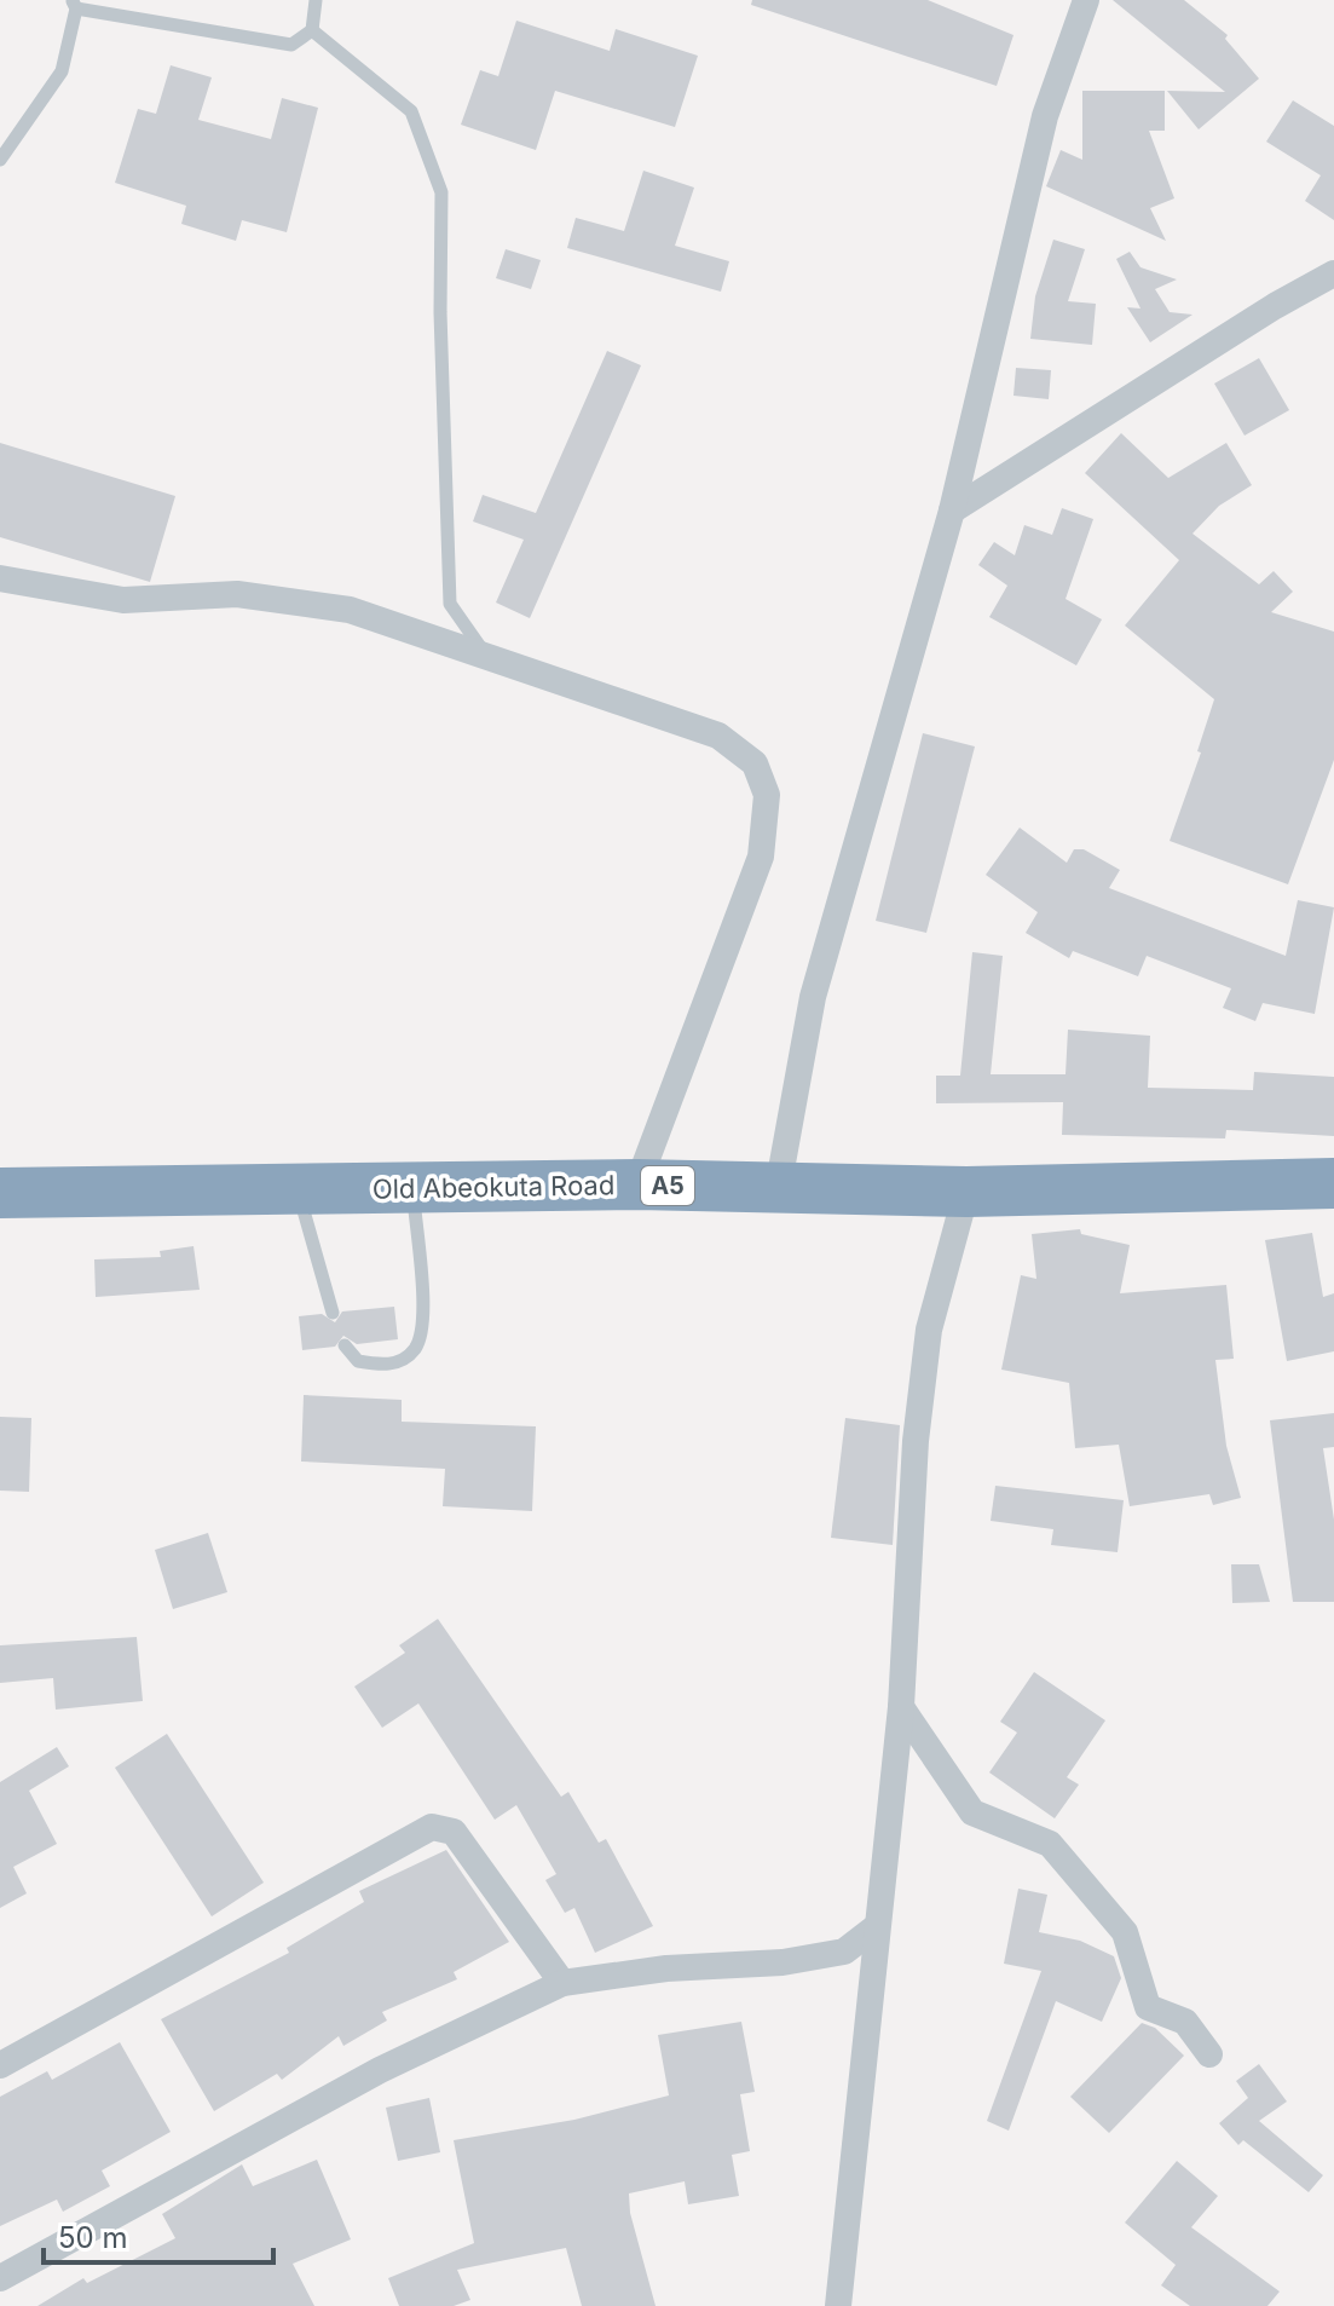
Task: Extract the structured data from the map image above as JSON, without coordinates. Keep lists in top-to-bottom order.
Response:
{
  "streets": {
    "highway": ["A5", "Old Abeokuta Road"]
  },
  "scale_bar": "50 m"
}
